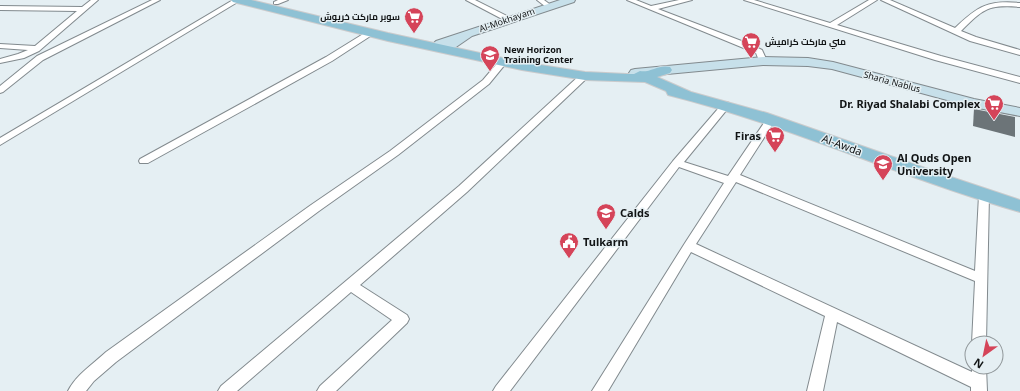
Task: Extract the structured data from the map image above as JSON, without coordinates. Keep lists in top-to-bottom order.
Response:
{
  "streets": {
    "main road": ["Al-Awda"],
    "street": ["Al-Mokhayam", "Sharia Nablus"]
  },
  "places": {
    "supermarket": [
      "سوبر ماركت خريوش",
      "مني ماركت كراميش",
      "Dr. Riyad Shalabi Complex",
      "Firas"
    ],
    "school or university": ["New Horizon Training Center", "Al Quds Open University", "Calds"],
    "public building": ["Tulkarm"]
  },
  "north": "bottom left"
}
